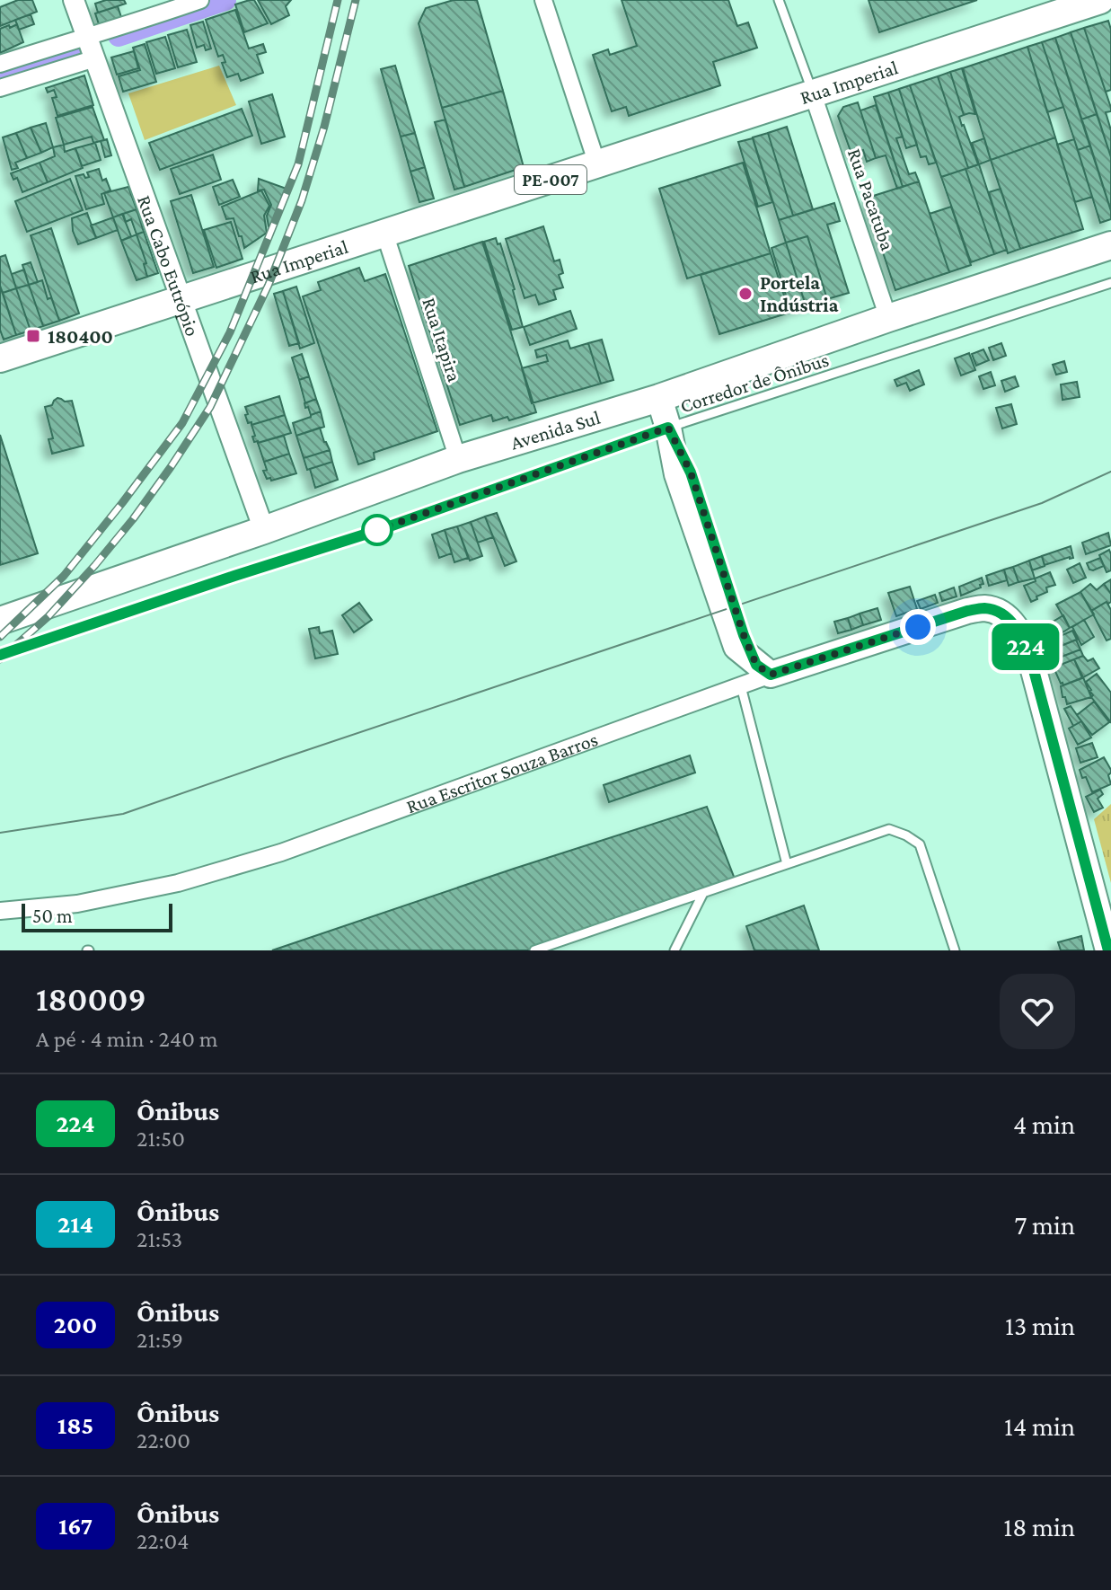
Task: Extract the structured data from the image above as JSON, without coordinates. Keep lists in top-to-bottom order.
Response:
{
  "streets": {
    "highway": ["Rua Imperial", "PE-007", "Avenida Sul"],
    "main road": ["Rua Escritor Souza Barros"],
    "street": ["Rua Pacatuba", "Rua Cabo Eutrópio", "Rua Itapira"],
    "lane": ["Corredor de Ônibus"]
  },
  "crossings": [
    ["Rua Imperial", "Rua Pacatuba"],
    ["Rua Imperial", "Rua Cabo Eutrópio"],
    ["Rua Imperial", "Rua Itapira"],
    ["Rua Pacatuba", "Avenida Sul"],
    ["Rua Cabo Eutrópio", "Avenida Sul"],
    ["Rua Itapira", "Avenida Sul"]
  ],
  "places": {
    "other": ["Portela Indústria"],
    "transit": ["180400"]
  },
  "lines": ["bus line 224"],
  "scale_bar": "50 m",
  "page": {
    "on_map": "224",
    "scale": "50 m",
    "heading": ["180009", "A pé · 4 min · 240 m"],
    "list": [
      {
        "mark": "224",
        "name": "Ônibus",
        "note": "21:50",
        "value": "4 min"
      },
      {
        "mark": "214",
        "name": "Ônibus",
        "note": "21:53",
        "value": "7 min"
      },
      {
        "mark": "200",
        "name": "Ônibus",
        "note": "21:59",
        "value": "13 min"
      },
      {
        "mark": "185",
        "name": "Ônibus",
        "note": "22:00",
        "value": "14 min"
      },
      {
        "mark": "167",
        "name": "Ônibus",
        "note": "22:04",
        "value": "18 min"
      }
    ]
  }
}
